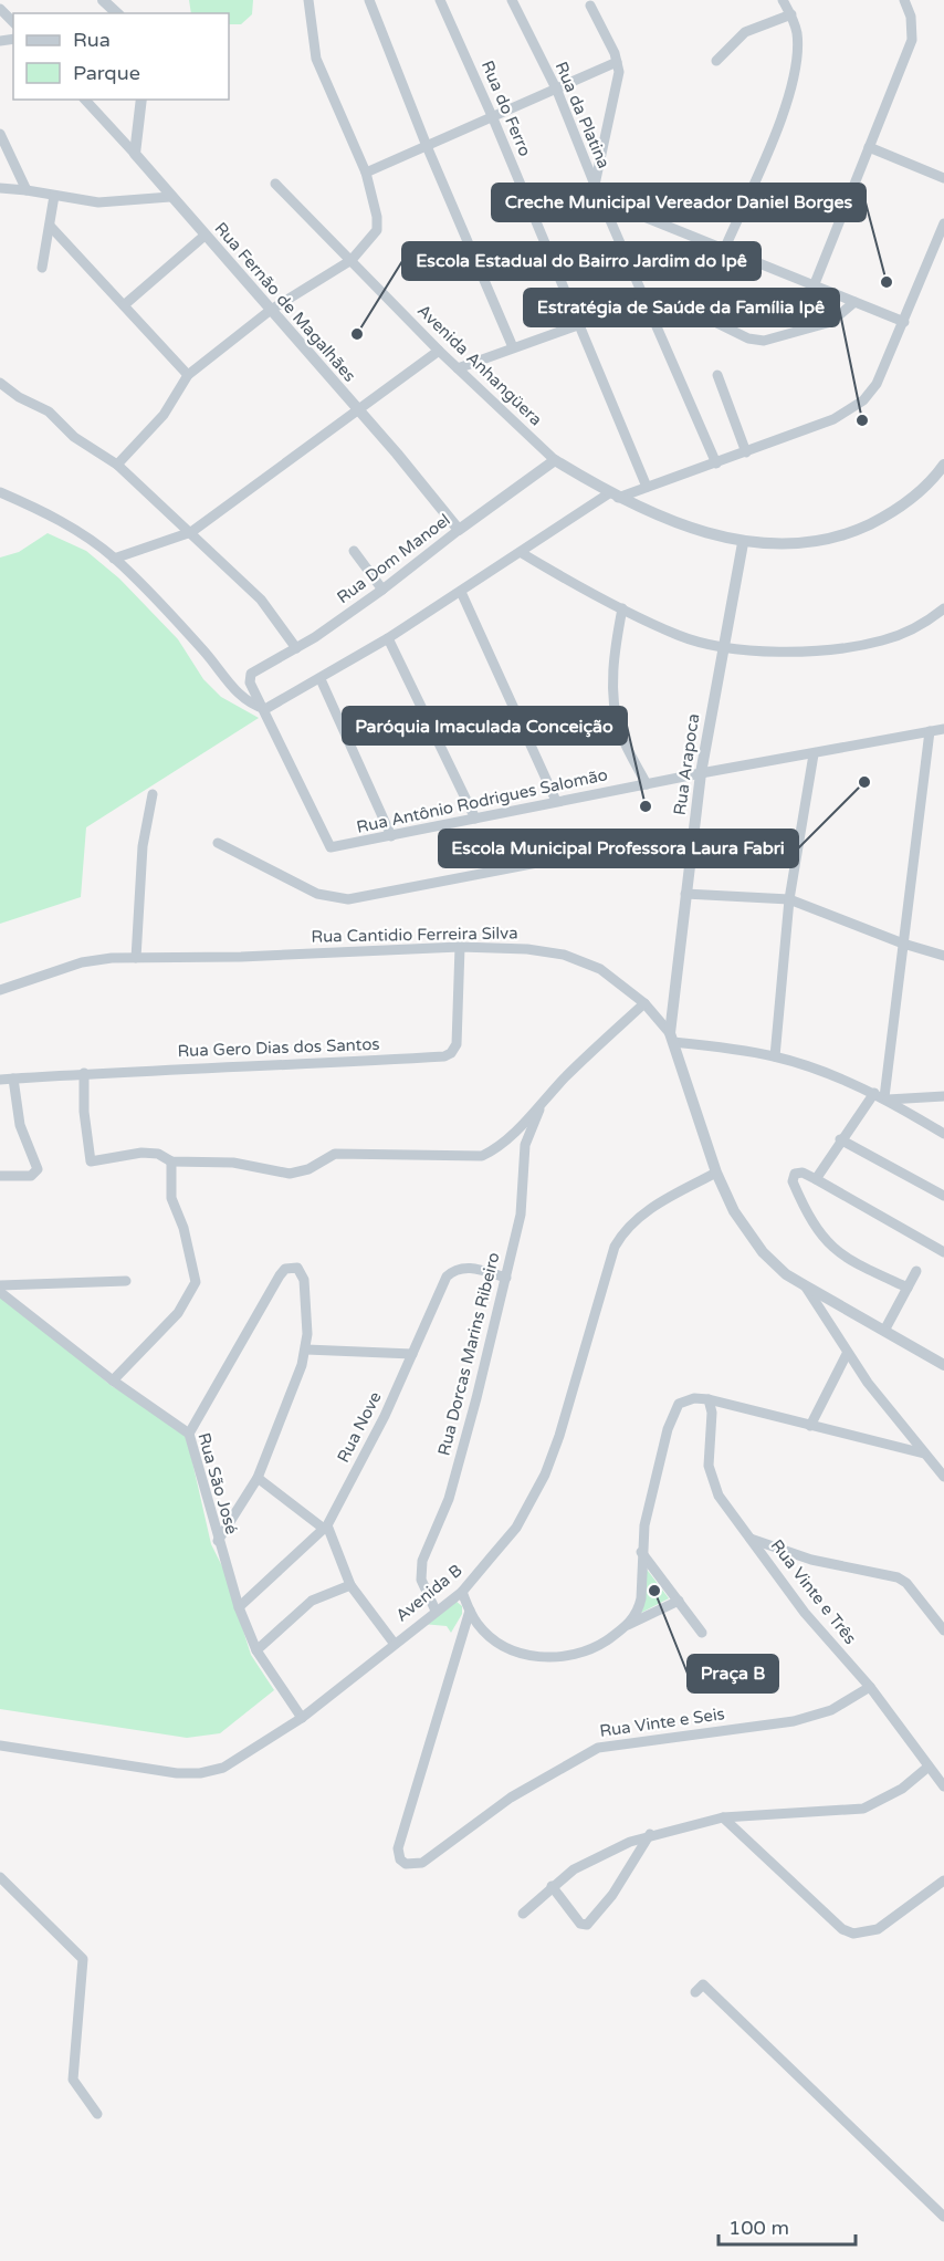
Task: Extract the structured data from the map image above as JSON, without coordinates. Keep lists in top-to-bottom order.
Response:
{
  "streets": {
    "street": [
      "Rua do Ferro",
      "Rua da Platina",
      "Rua Fernão de Magalhães",
      "Avenida Anhangüera",
      "Rua Dom Manoel",
      "Rua Arapoca",
      "Rua Antônio Rodrigues Salomão",
      "Rua Cantidio Ferreira Silva",
      "Rua Gero Dias dos Santos",
      "Rua Dorcas Marins Ribeiro",
      "Rua Nove",
      "Rua São José",
      "Rua Vinte e Três",
      "Avenida B",
      "Rua Vinte e Seis"
    ]
  },
  "crossings": [
    ["Rua Fernão de Magalhães", "Rua Dom Manoel"],
    ["Avenida Anhangüera", "Rua Dom Manoel"],
    ["Avenida Anhangüera", "Rua Arapoca"],
    ["Rua Dom Manoel", "Rua Antônio Rodrigues Salomão"],
    ["Rua Arapoca", "Rua Antônio Rodrigues Salomão"],
    ["Rua Arapoca", "Rua Cantidio Ferreira Silva"],
    ["Rua Cantidio Ferreira Silva", "Rua Gero Dias dos Santos"],
    ["Rua Cantidio Ferreira Silva", "Avenida B"],
    ["Rua Dorcas Marins Ribeiro", "Rua Nove"],
    ["Rua Dorcas Marins Ribeiro", "Avenida B"],
    ["Rua Nove", "Rua São José"],
    ["Rua São José", "Avenida B"],
    ["Rua Vinte e Três", "Rua Vinte e Seis"]
  ],
  "places": [
    "Creche Municipal Vereador Daniel Borges",
    "Escola Estadual do Bairro Jardim do Ipê",
    "Estratégia de Saúde da Família Ipê",
    "Escola Municipal Professora Laura Fabri",
    "Paróquia Imaculada Conceição",
    "Praça B"
  ],
  "legend": ["Rua", "Parque"],
  "scale_bar": "100 m"
}
